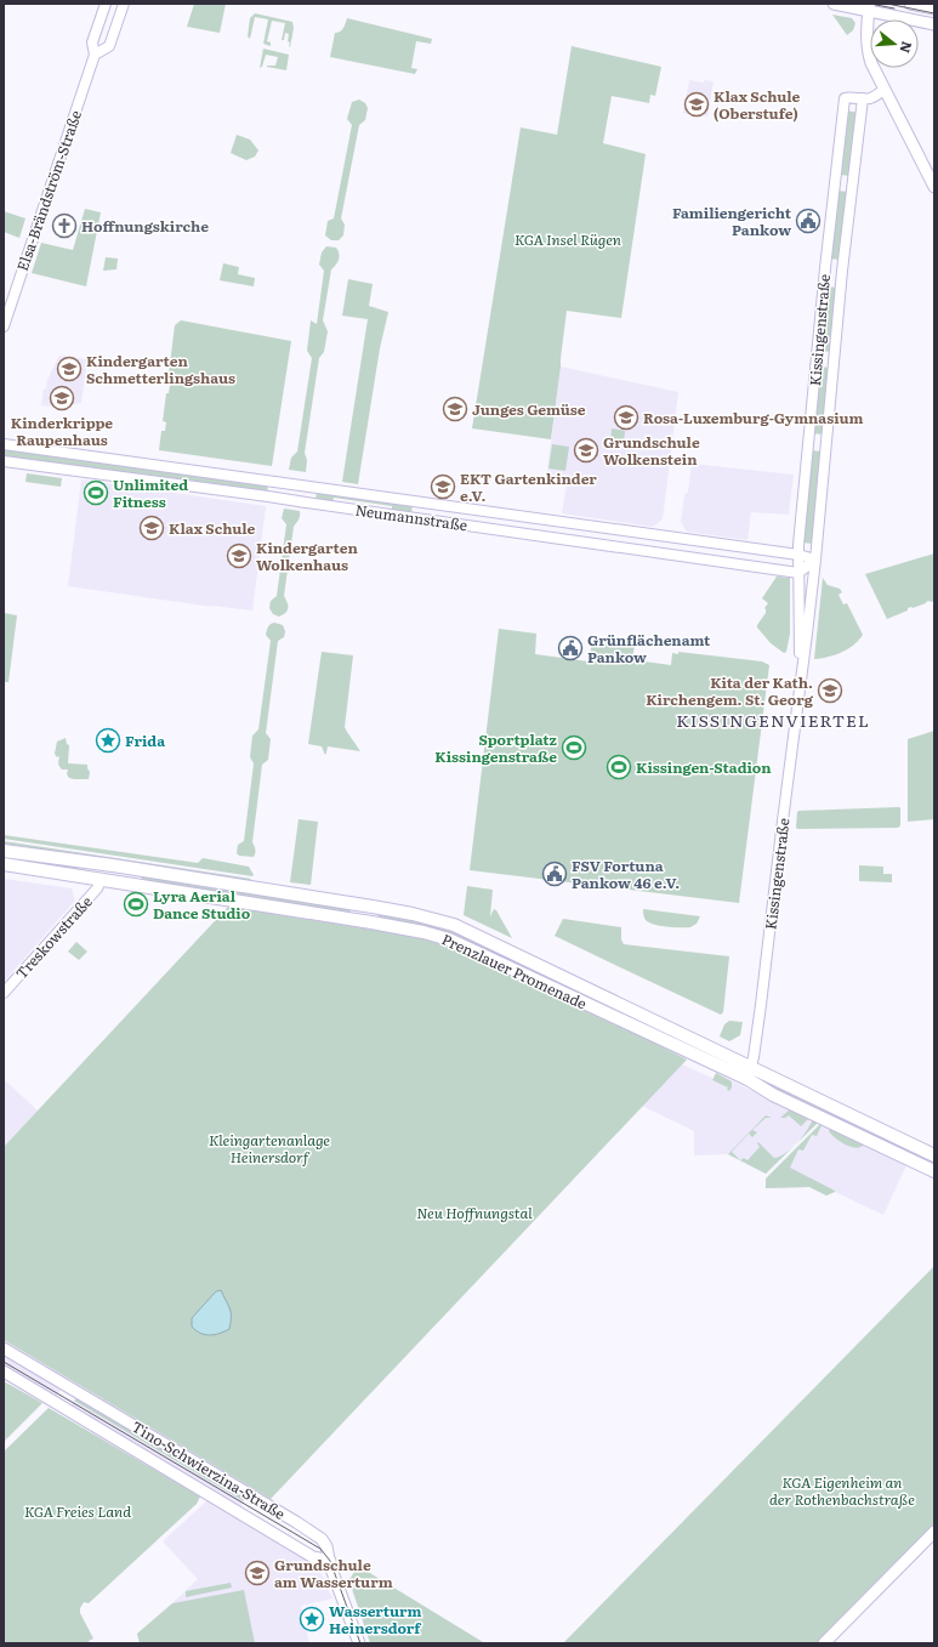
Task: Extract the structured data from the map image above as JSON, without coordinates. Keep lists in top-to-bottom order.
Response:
{
  "streets": {
    "main road": ["Prenzlauer Promenade", "Tino-Schwierzina-Straße"],
    "street": [
      "Elsa-Brändström-Straße",
      "Kissingenstraße",
      "Neumannstraße",
      "Treskowstraße"
    ]
  },
  "crossings": [
    ["Kissingenstraße", "Neumannstraße"],
    ["Kissingenstraße", "Prenzlauer Promenade"],
    ["Treskowstraße", "Prenzlauer Promenade"]
  ],
  "districts": ["KISSINGENVIERTEL"],
  "parks": [
    "KGA Insel Rügen",
    "Kleingartenanlage Heinersdorf",
    "Neu Hoffnungstal",
    "KGA Eigenheim an der Rothenbachstraße",
    "KGA Freies Land"
  ],
  "places": {
    "school or university": [
      "Klax Schule (Oberstufe)",
      "Kindergarten Schmetterlingshaus",
      "Kinderkrippe Raupenhaus",
      "Junges Gemüse",
      "Rosa-Luxemburg-Gymnasium",
      "Grundschule Wolkenstein",
      "EKT Gartenkinder e.V.",
      "Klax Schule",
      "Kindergarten Wolkenhaus",
      "Kita der Kath. Kirchengem. St. Georg",
      "Grundschule am Wasserturm"
    ],
    "public building": ["Familiengericht Pankow", "Grünflächenamt Pankow", "FSV Fortuna Pankow 46 e.V."],
    "church": ["Hoffnungskirche"],
    "sports": [
      "Unlimited Fitness",
      "Sportplatz Kissingenstraße",
      "Kissingen-Stadion",
      "Lyra Aerial Dance Studio"
    ],
    "place": ["Frida", "Wasserturm Heinersdorf"]
  },
  "north": "right"
}
